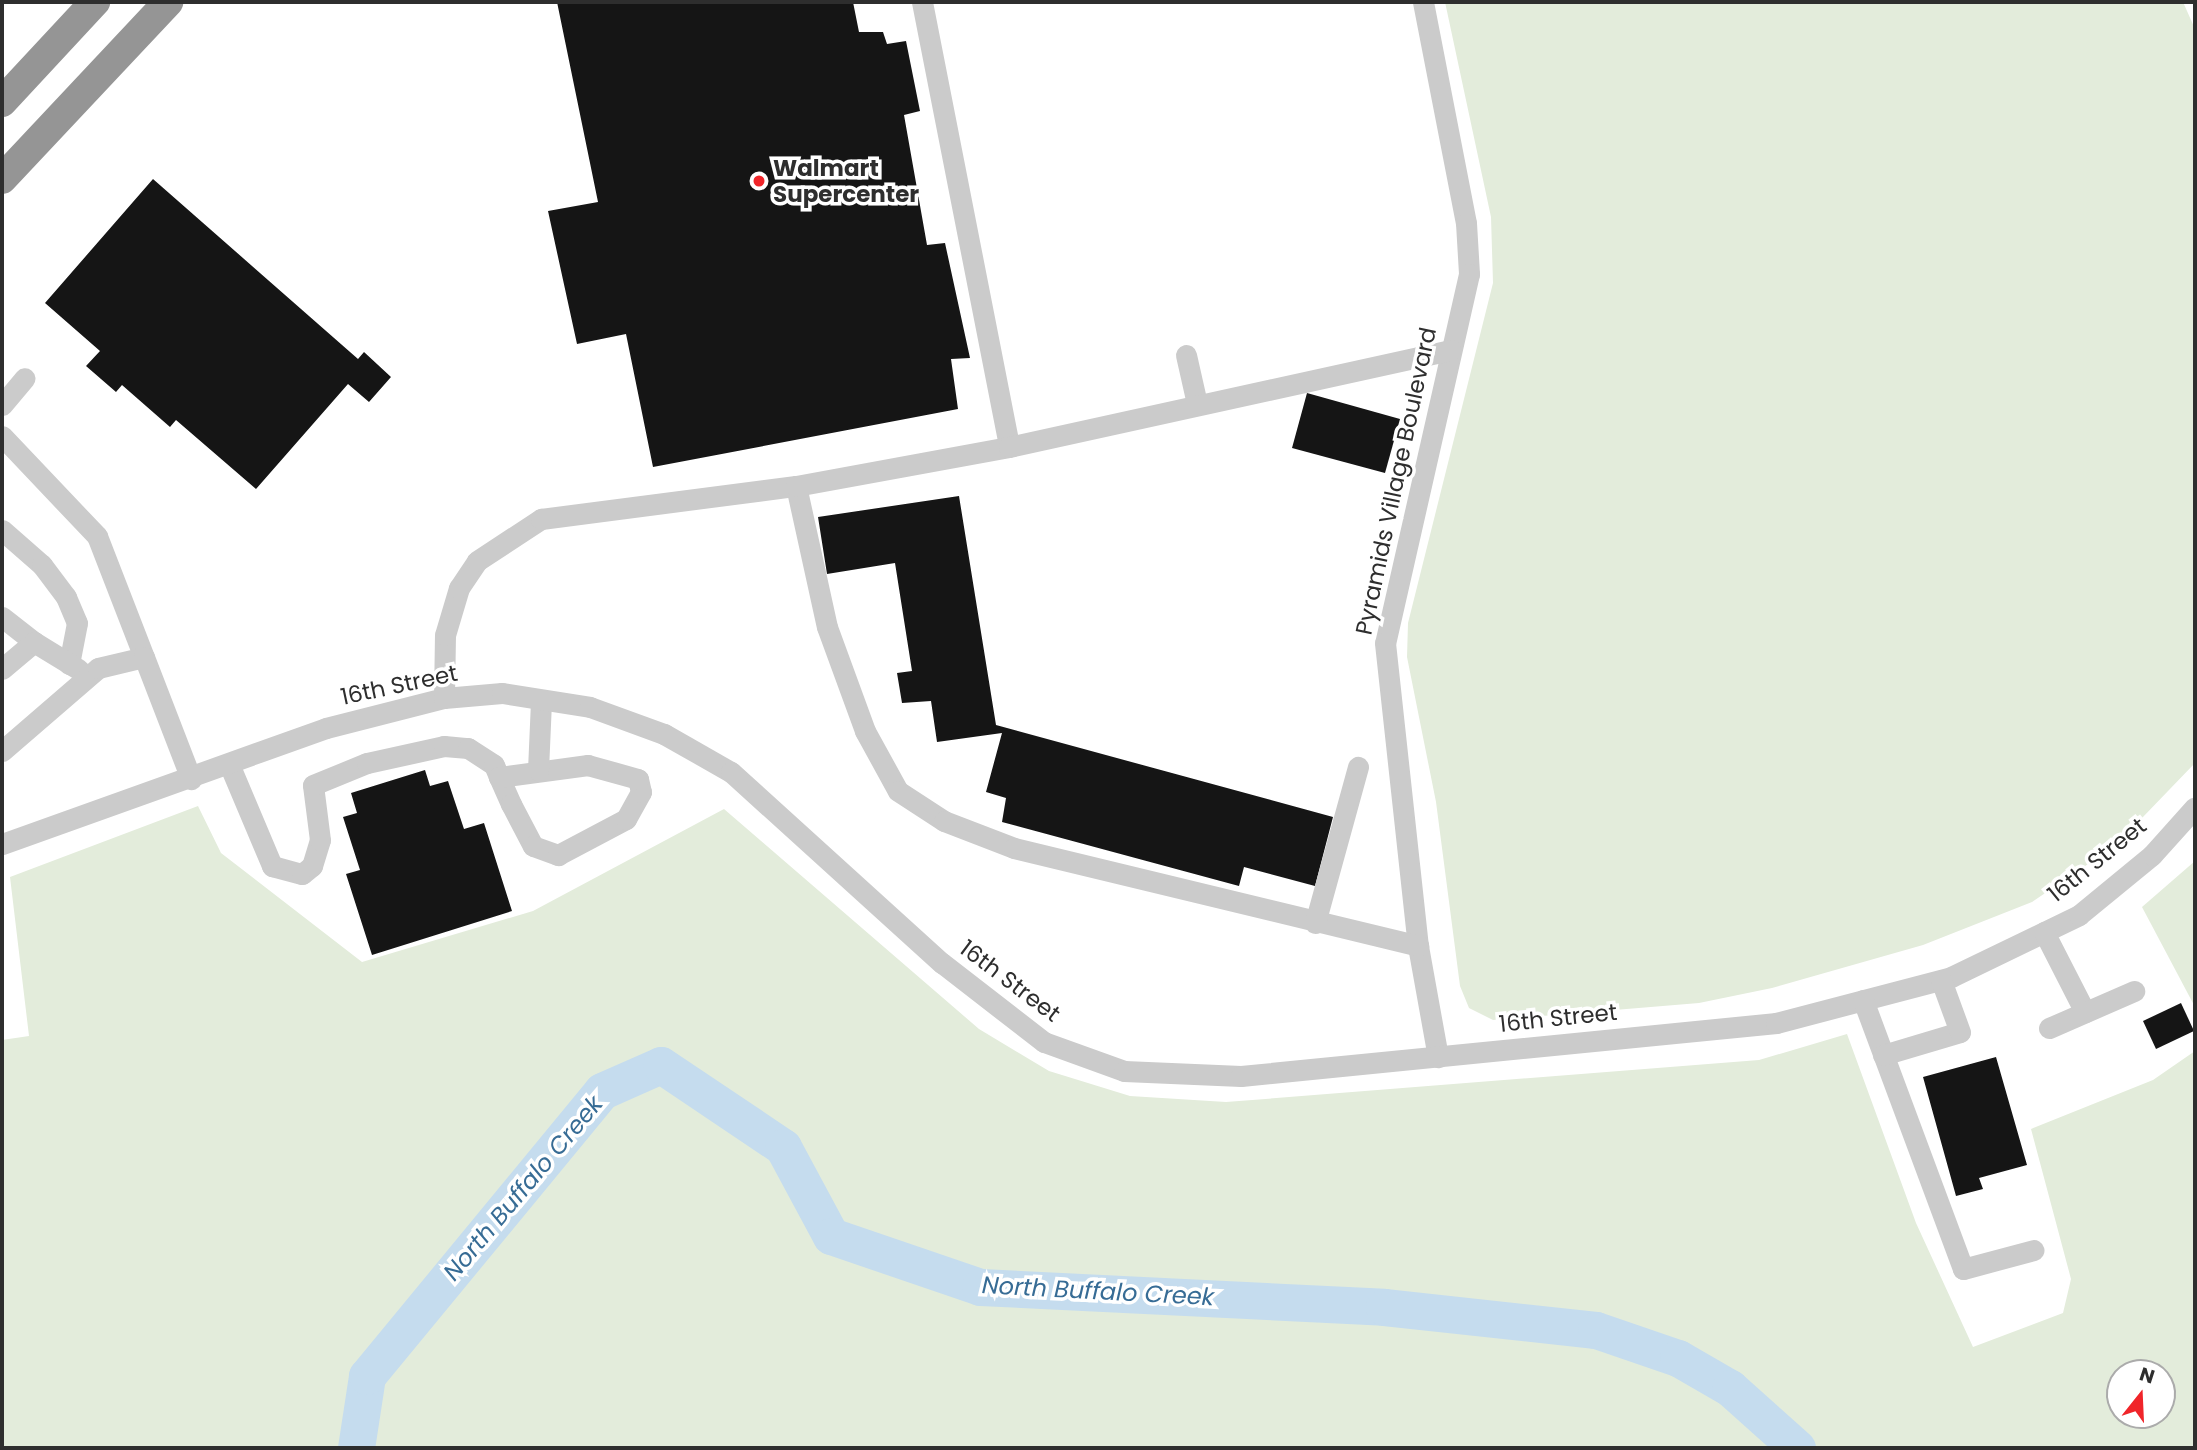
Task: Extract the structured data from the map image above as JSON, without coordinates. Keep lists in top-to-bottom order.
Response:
{
  "streets": {
    "street": ["Pyramids Village Boulevard", "16th Street"]
  },
  "crossings": [
    ["Pyramids Village Boulevard", "16th Street"]
  ],
  "water": ["North Buffalo Creek"],
  "places": ["Walmart Supercenter"],
  "north": "top"
}
